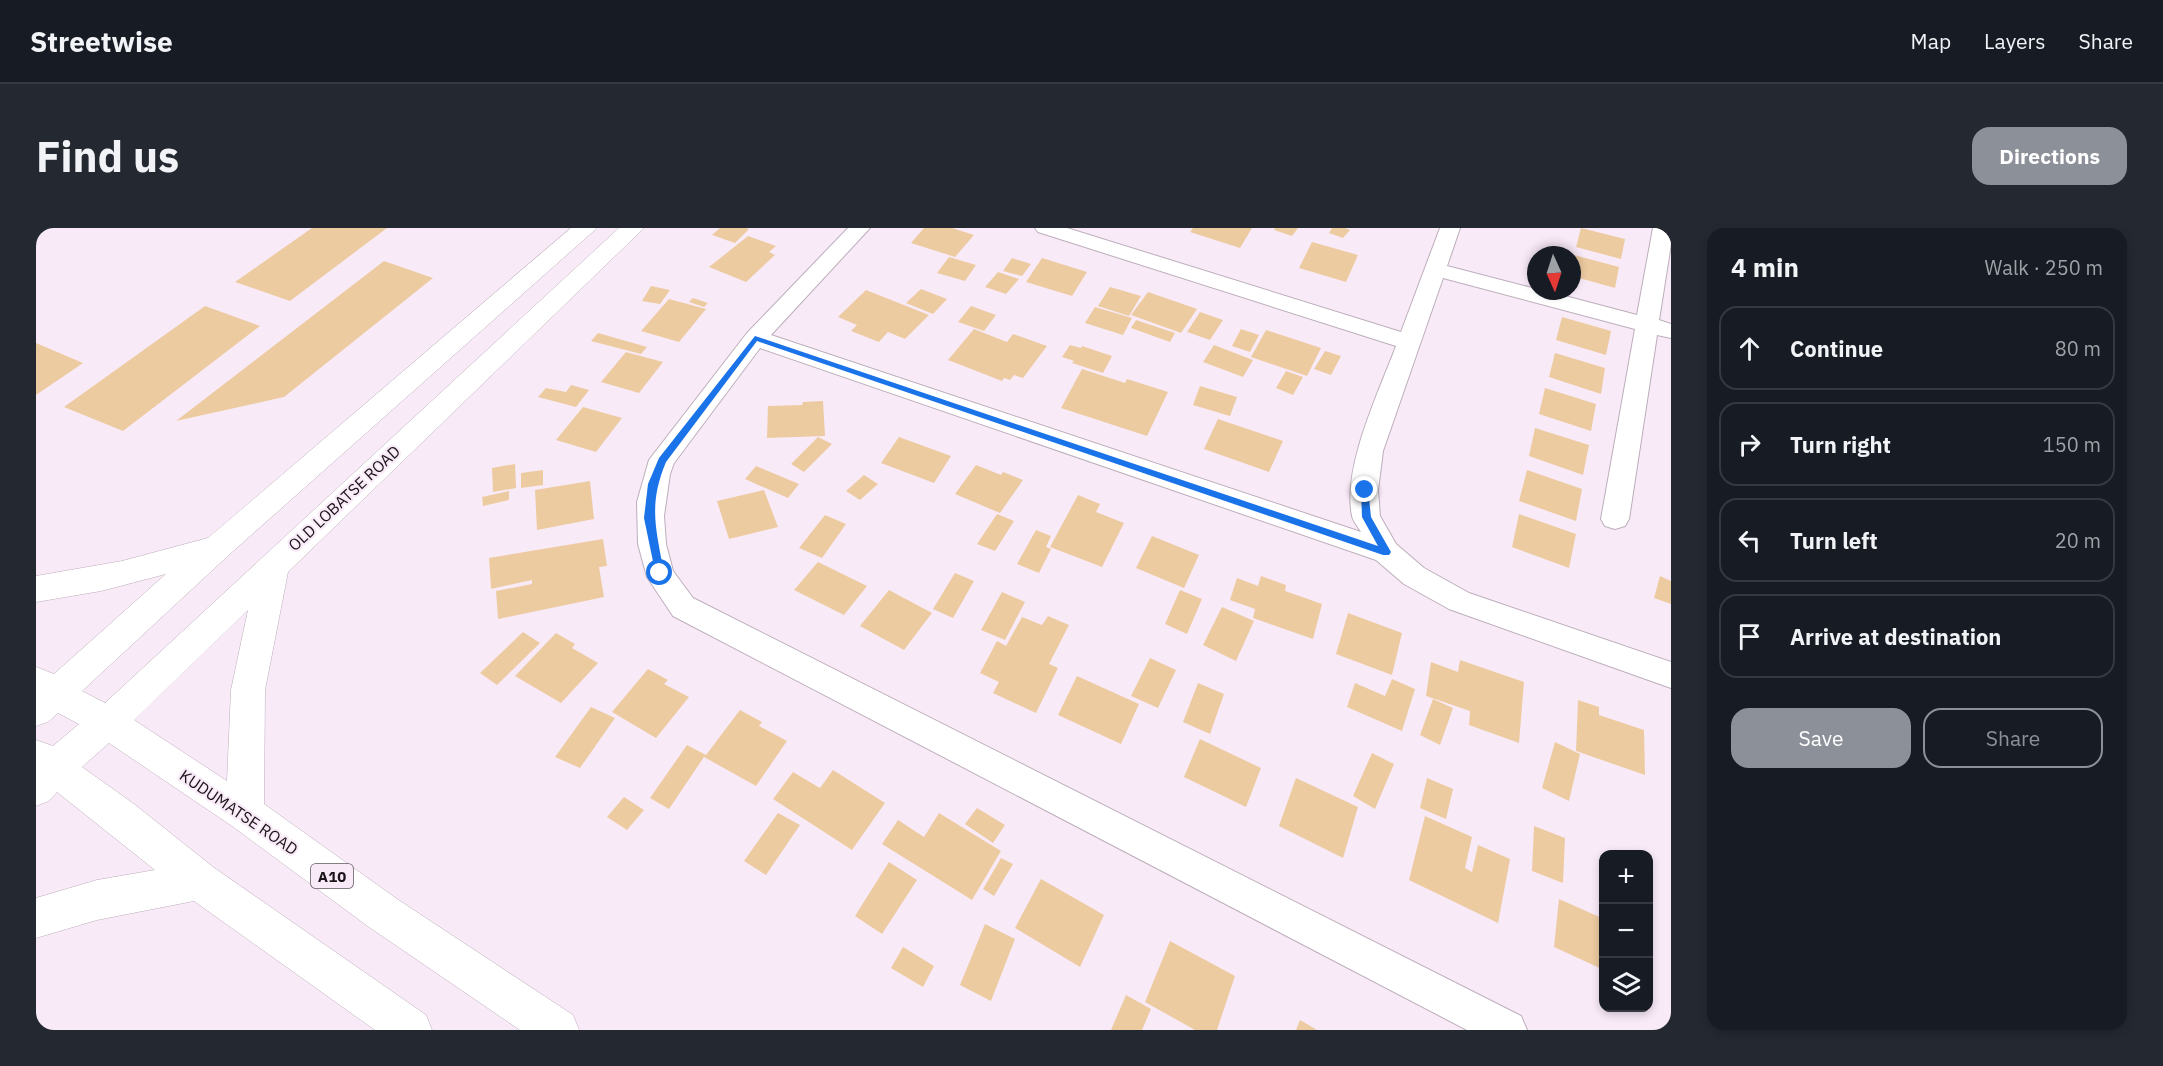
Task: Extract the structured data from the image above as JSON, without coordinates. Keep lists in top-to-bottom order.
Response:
{
  "streets": {
    "main road": ["OLD LOBATSE ROAD", "KUDUMATSE ROAD", "A10"]
  },
  "crossings": [
    ["OLD LOBATSE ROAD", "KUDUMATSE ROAD"]
  ],
  "north": "bottom",
  "page": {
    "header": "Streetwise",
    "nav": ["Map", "Layers", "Share"],
    "buttons": [
      "Directions",
      ["Save", "Share"]
    ],
    "title": "Find us",
    "heading": ["4 min", "Walk · 250 m"],
    "list": [
      ["Continue", "80 m"],
      ["Turn right", "150 m"],
      ["Turn left", "20 m"],
      "Arrive at destination"
    ],
    "map_buttons": ["+", "−"]
  }
}
